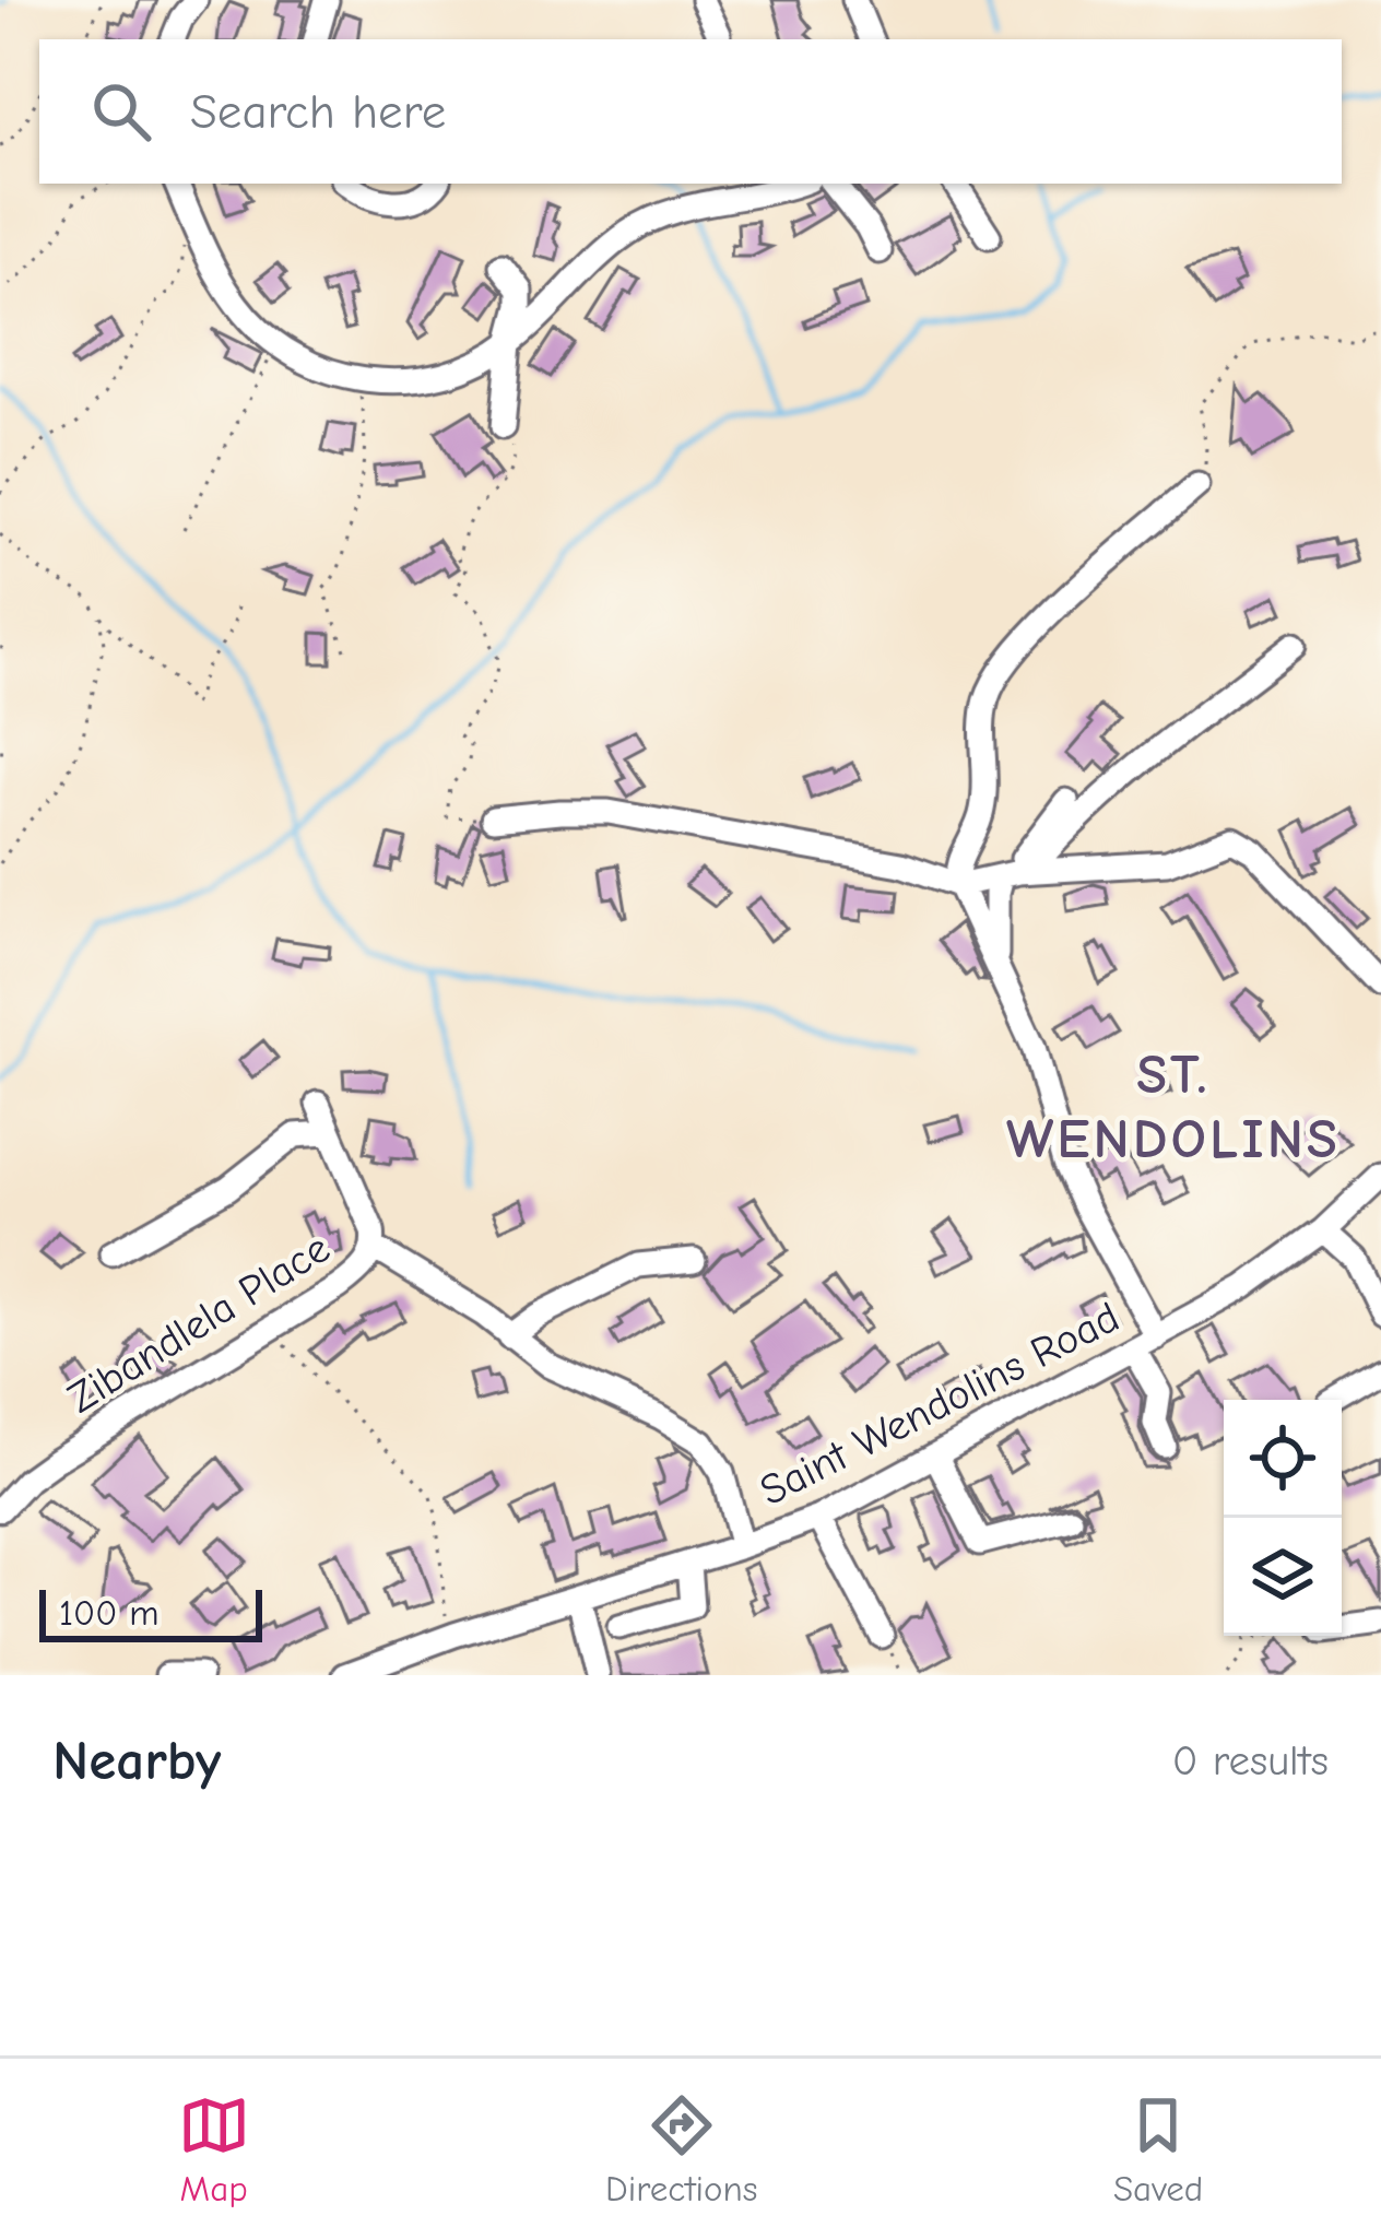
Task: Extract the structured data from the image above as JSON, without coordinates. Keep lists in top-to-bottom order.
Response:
{
  "streets": {
    "street": ["Zibandlela Place", "Saint Wendolins Road"]
  },
  "districts": ["ST. WENDOLINS"],
  "scale_bar": "100 m",
  "page": {
    "search": "Search here",
    "scale": "100 m",
    "heading": ["Nearby", "0 results"],
    "nav": ["Map", "Directions", "Saved"]
  }
}
